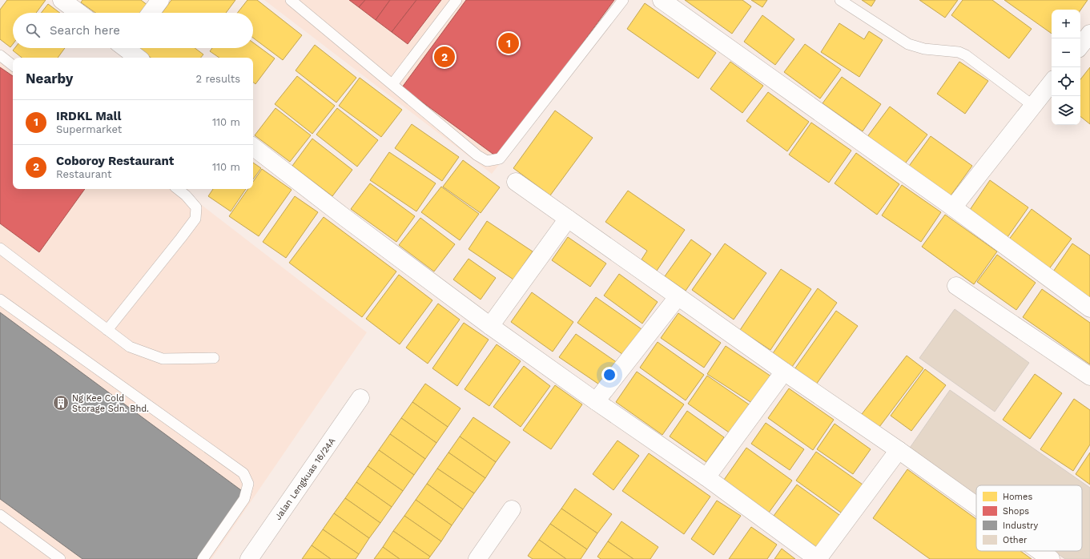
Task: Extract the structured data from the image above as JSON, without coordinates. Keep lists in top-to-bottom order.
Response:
{
  "streets": {
    "street": ["Jalan Lengkuas 16/24A"]
  },
  "places": {
    "building": ["Ng Kee Cold Storage Sdn. Bhd."]
  },
  "legend": [
    "Homes",
    "Shops",
    "Industry",
    "Other"
  ],
  "page": {
    "map_buttons": ["+", "−"],
    "search": "Search here",
    "pins": ["1", "2"],
    "heading": ["Nearby", "2 results"],
    "list": [
      {
        "mark": "1",
        "name": "IRDKL Mall",
        "note": "Supermarket",
        "value": "110 m"
      },
      {
        "mark": "2",
        "name": "Coboroy Restaurant",
        "note": "Restaurant",
        "value": "110 m"
      }
    ]
  }
}
